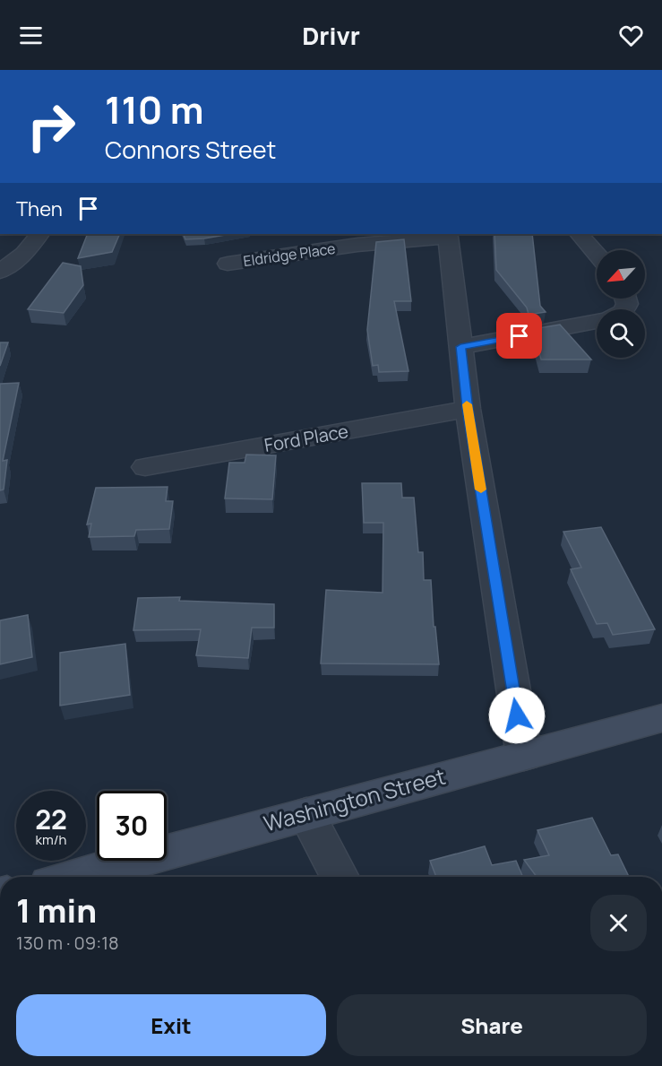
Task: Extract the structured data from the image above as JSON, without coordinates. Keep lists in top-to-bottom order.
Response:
{
  "streets": {
    "main road": ["Washington Street"],
    "street": ["Eldridge Place", "Ford Place"]
  },
  "north": "bottom left",
  "page": {
    "header": "Drivr",
    "turn": ["110 m", "Connors Street"],
    "then": "Then",
    "speed": "22 km/h",
    "limit": "30",
    "heading": ["1 min", "130 m · 09:18"],
    "buttons": ["Exit", "Share"]
  }
}
